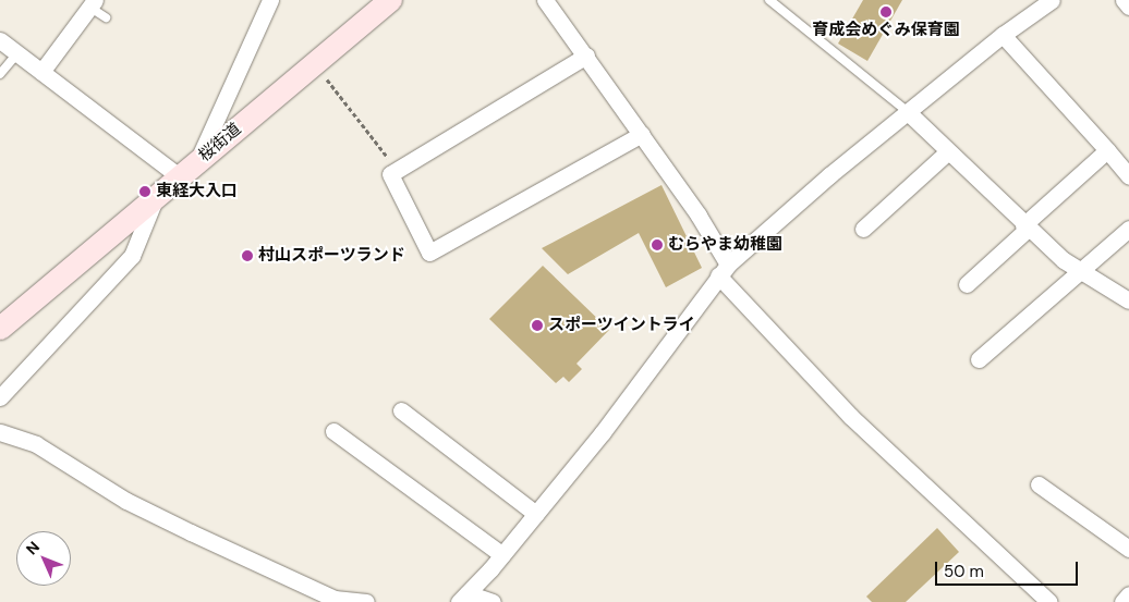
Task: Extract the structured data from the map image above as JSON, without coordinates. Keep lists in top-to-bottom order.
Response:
{
  "streets": {
    "street": ["桜街道"]
  },
  "places": [
    "育成会めぐみ保育園",
    "東経大入口",
    "むらやま幼稚園",
    "村山スポーツランド",
    "スポーツイントライ"
  ],
  "scale_bar": "50 m",
  "north": "top left"
}
